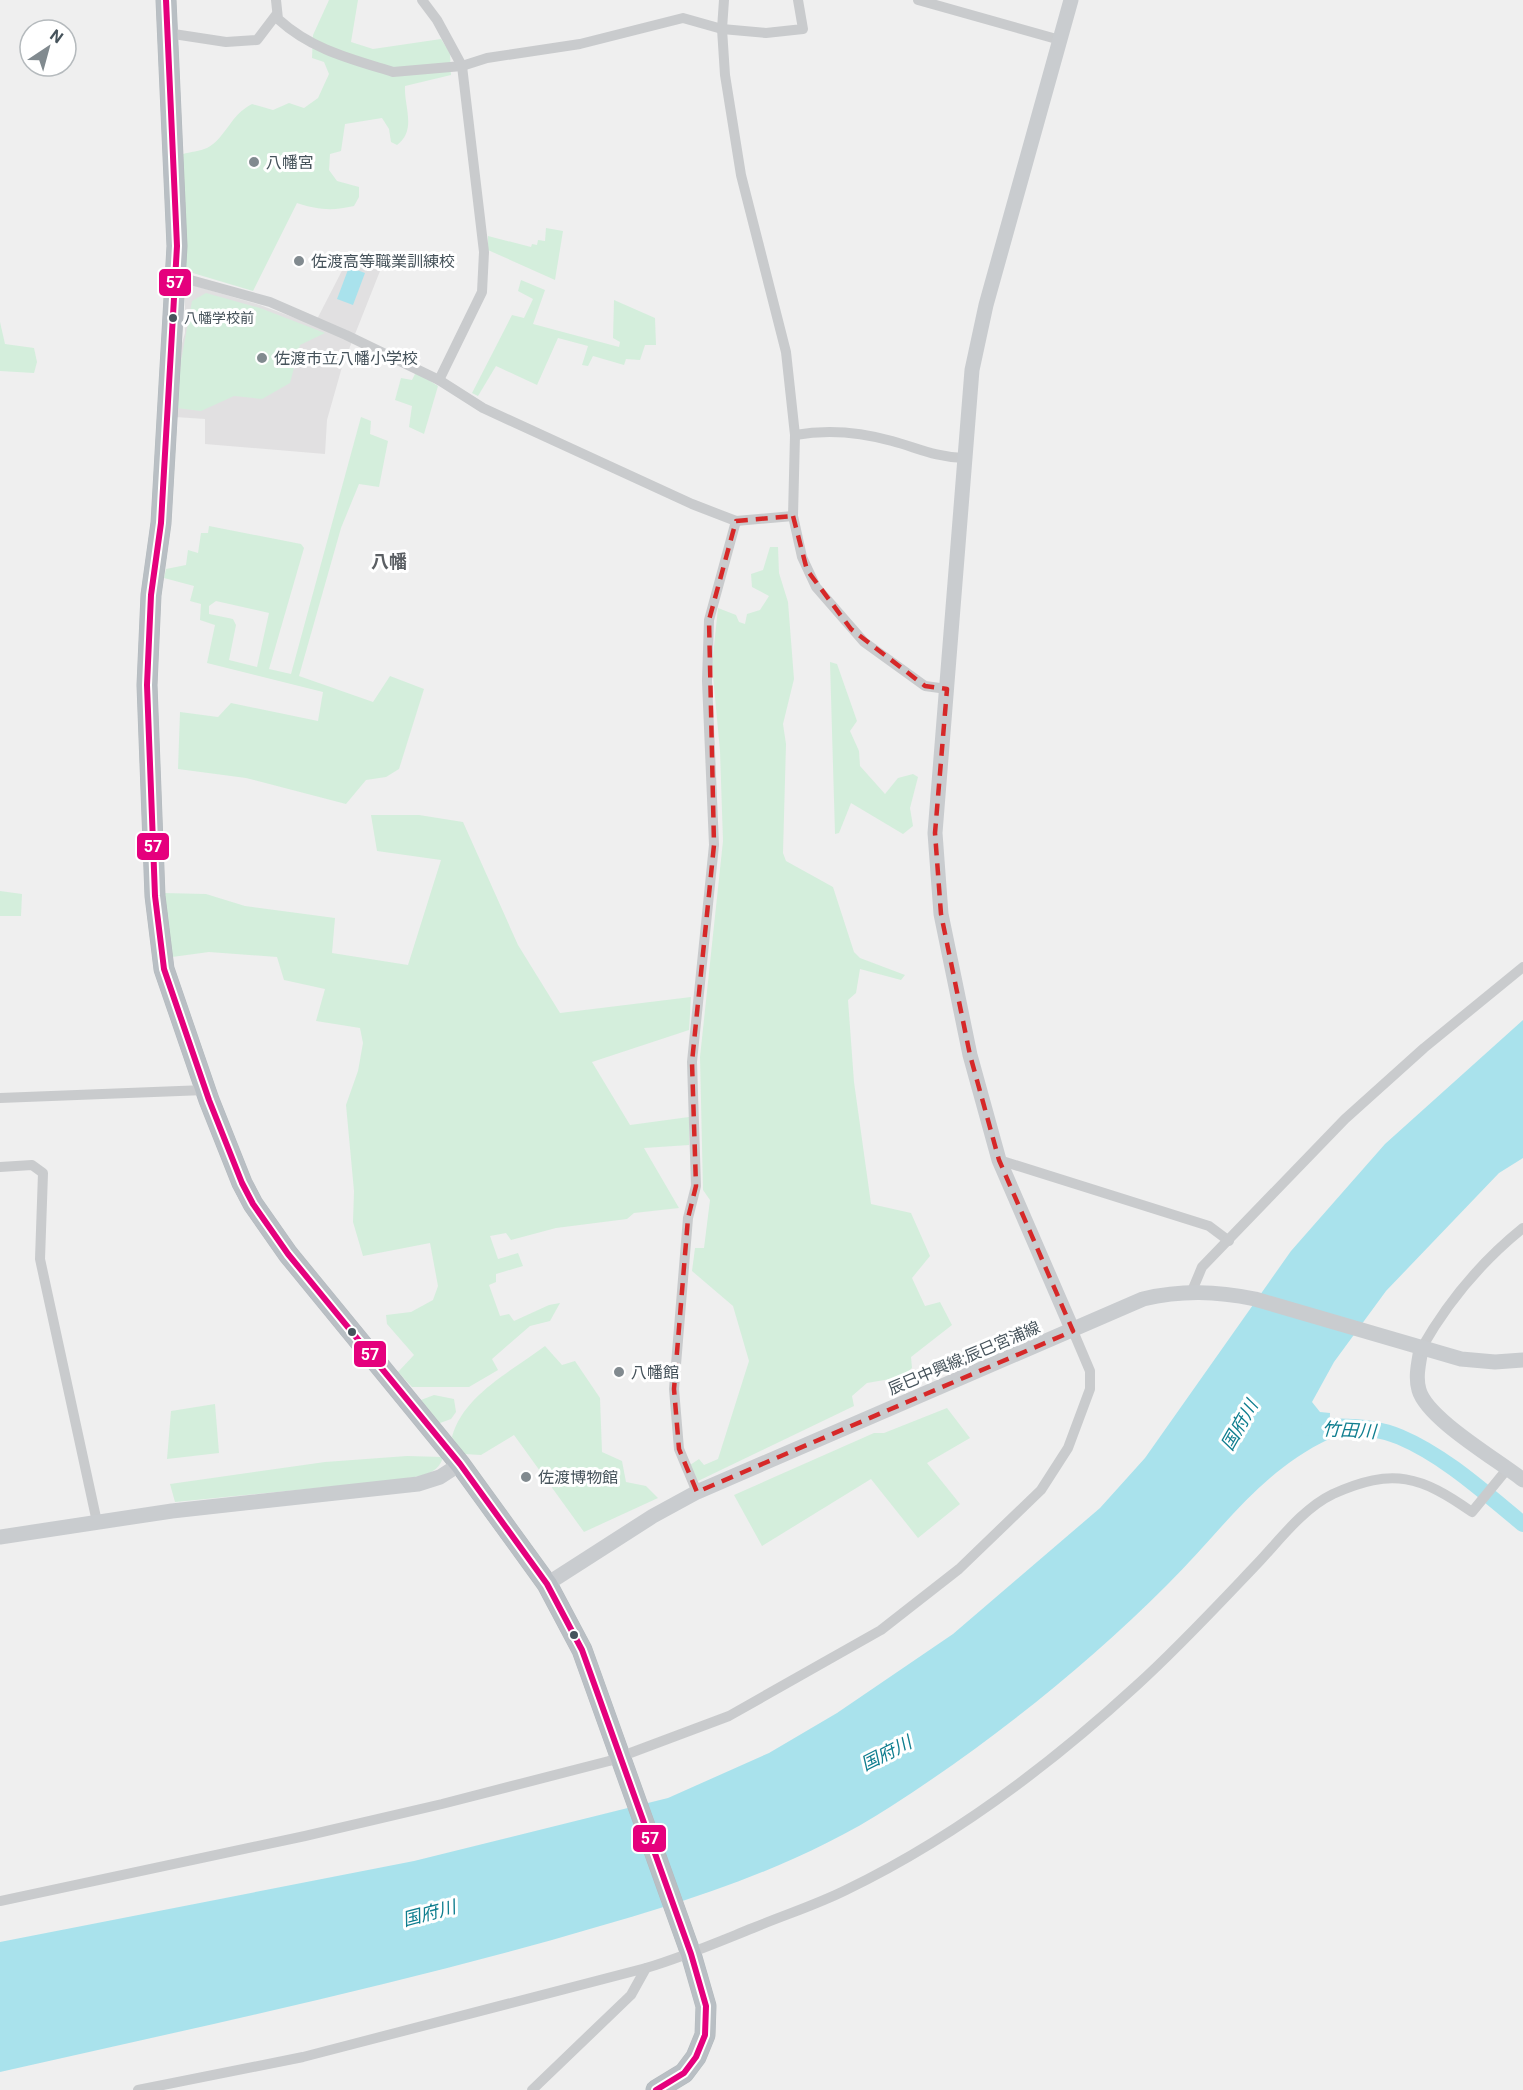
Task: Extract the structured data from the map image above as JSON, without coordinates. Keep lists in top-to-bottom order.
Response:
{
  "streets": {
    "street": ["辰巳中興線;辰巳宮浦線"]
  },
  "districts": ["八幡"],
  "water": ["国府川", "竹田川"],
  "places": [
    "八幡宮",
    "佐渡高等職業訓練校",
    "八幡学校前",
    "佐渡市立八幡小学校",
    "八幡館",
    "佐渡博物館"
  ],
  "lines": ["transit line 57"],
  "north": "top right"
}
